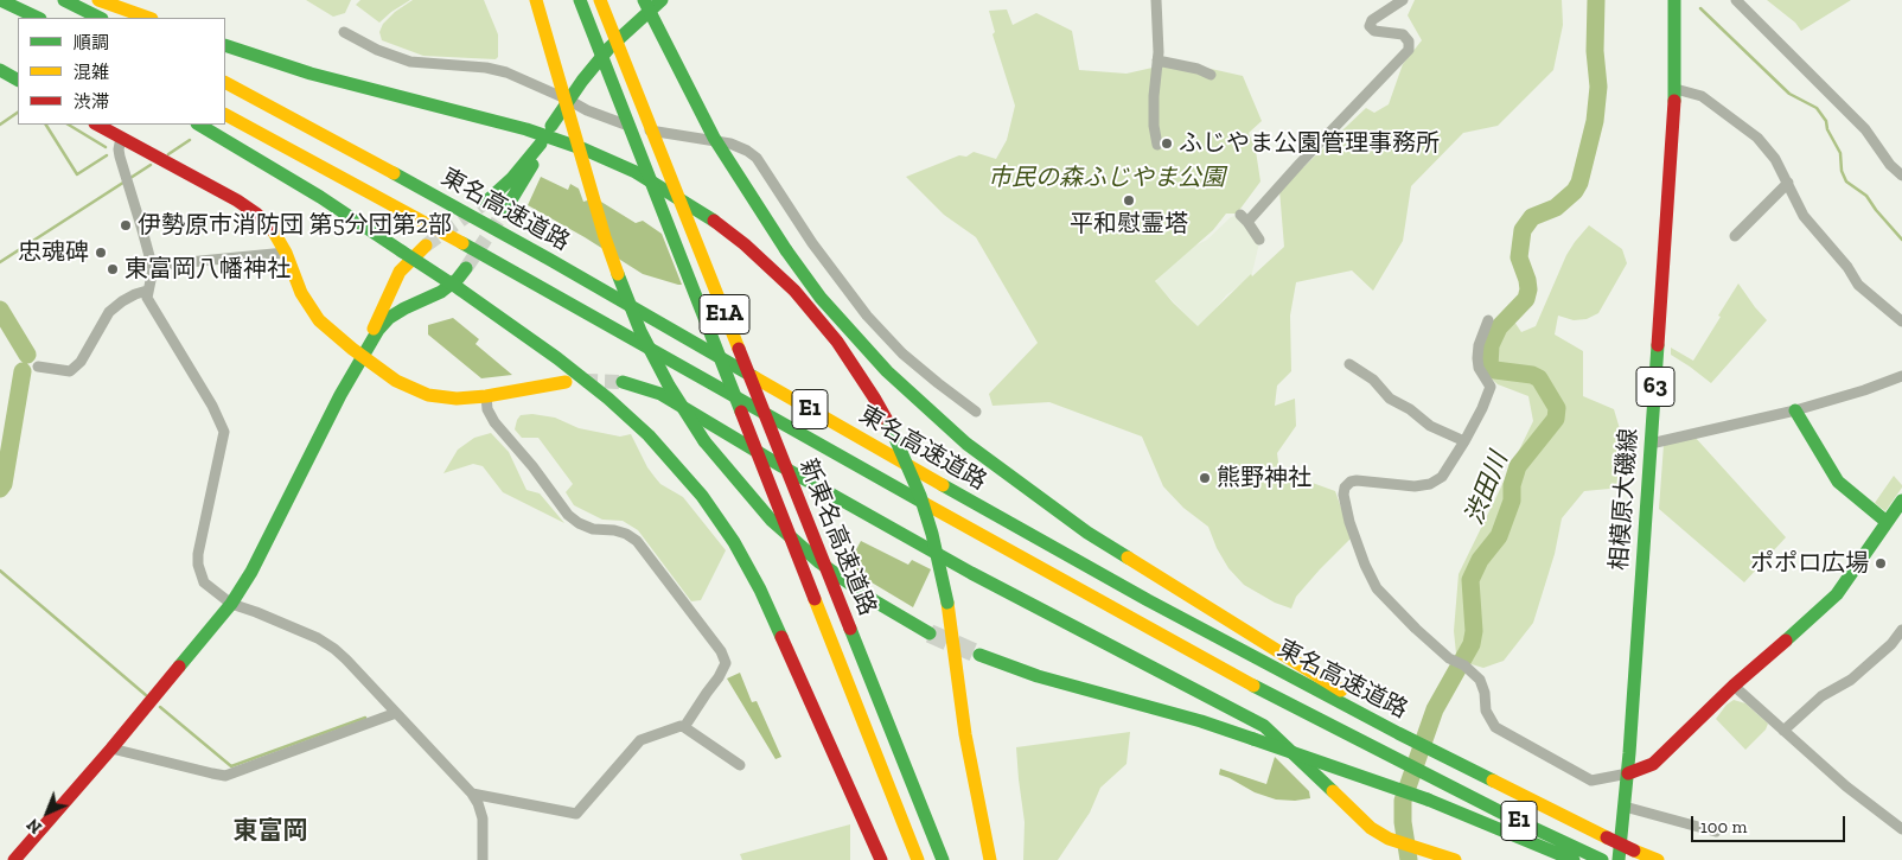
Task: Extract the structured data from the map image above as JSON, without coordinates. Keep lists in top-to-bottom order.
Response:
{
  "streets": {
    "main road": [
      "東名高速道路",
      "E1A",
      "63",
      "E1",
      "相模原大磯線",
      "新東名高速道路"
    ]
  },
  "districts": ["東富岡"],
  "water": ["渋田川"],
  "parks": ["市民の森ふじやま公園"],
  "places": [
    "ふじやま公園管理事務所",
    "平和慰霊塔",
    "伊勢原市消防団 第5分団第2部",
    "忠魂碑",
    "東富岡八幡神社",
    "熊野神社",
    "ポポロ広場"
  ],
  "legend": ["順調", "混雑", "渋滞"],
  "scale_bar": "100 m",
  "north": "bottom left"
}
